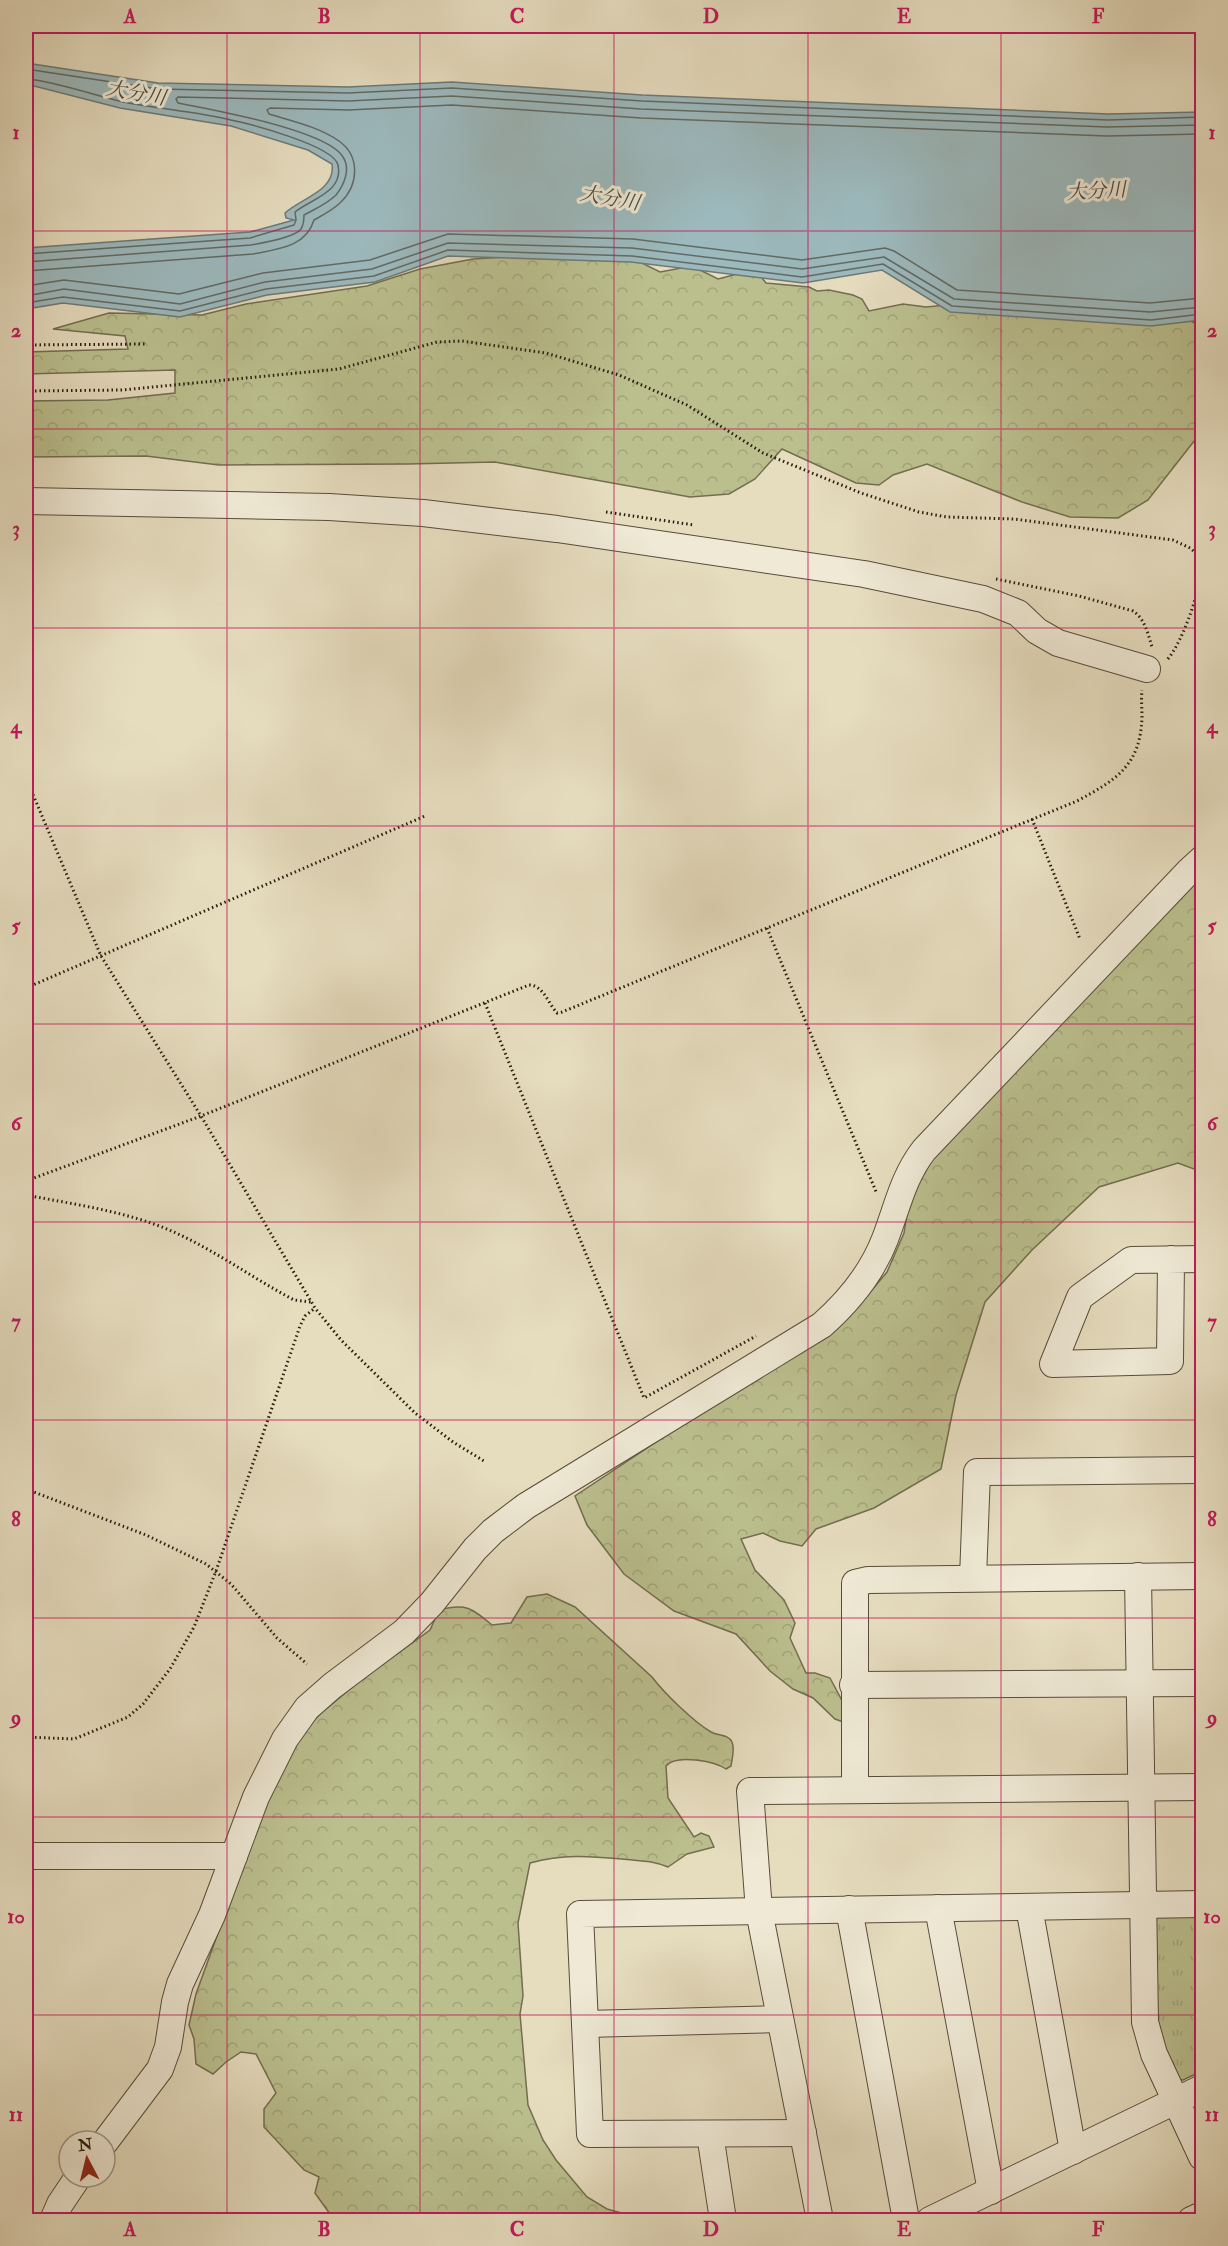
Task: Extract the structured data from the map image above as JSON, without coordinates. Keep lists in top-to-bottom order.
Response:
{
  "water": ["大分川"],
  "north": "top",
  "grid": {
    "columns": [
      "A",
      "B",
      "C",
      "D",
      "E",
      "F"
    ],
    "rows": [
      "1",
      "2",
      "3",
      "4",
      "5",
      "6",
      "7",
      "8",
      "9",
      "10",
      "11"
    ]
  }
}
